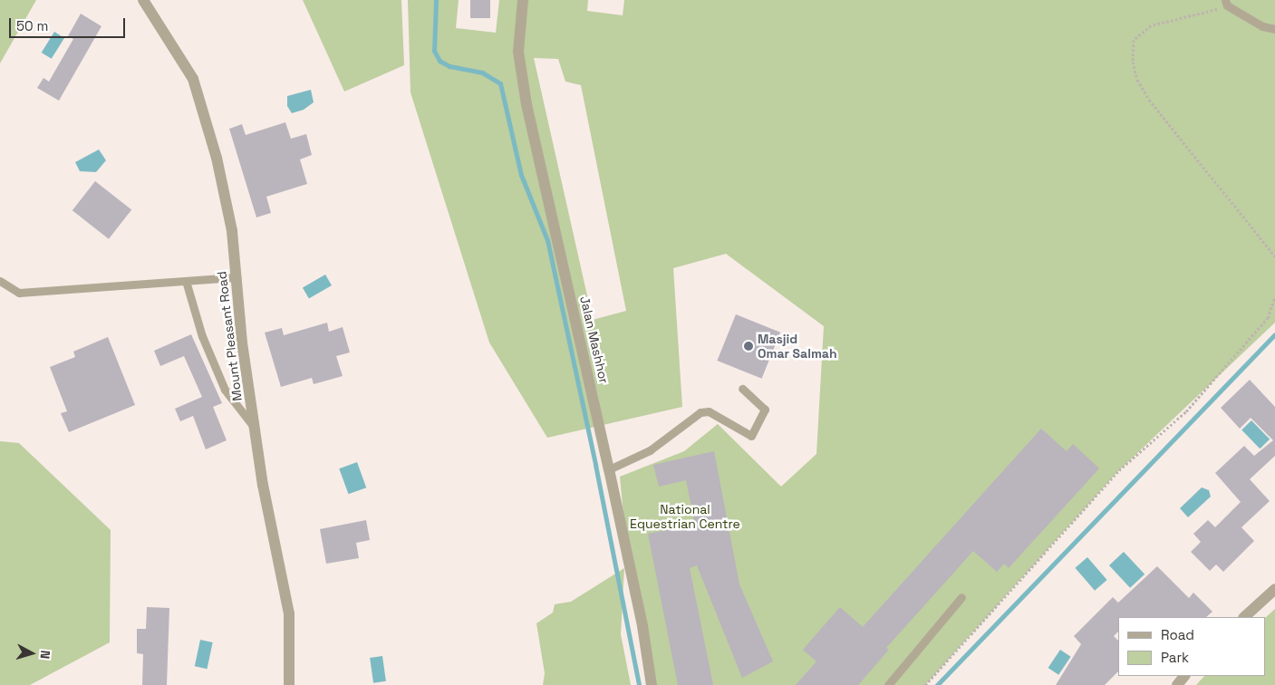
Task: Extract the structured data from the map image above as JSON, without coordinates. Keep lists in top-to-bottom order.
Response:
{
  "streets": {
    "street": ["Mount Pleasant Road", "Jalan Mashhor"]
  },
  "parks": ["National Equestrian Centre"],
  "places": ["Masjid Omar Salmah"],
  "legend": ["Road", "Park"],
  "scale_bar": "50 m",
  "north": "right"
}
